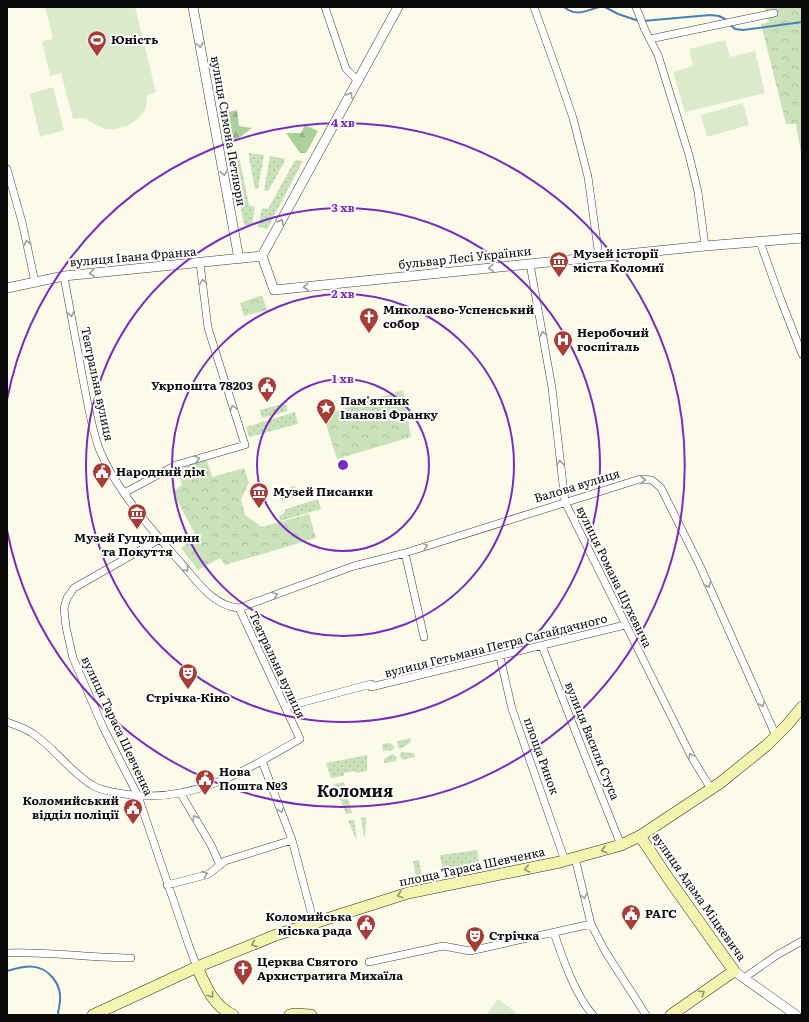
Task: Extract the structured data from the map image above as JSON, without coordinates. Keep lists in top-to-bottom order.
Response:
{
  "streets": {
    "main road": ["площа Тараса Шевченка", "вулиця Адама Міцкевича"],
    "street": [
      "вулиця Симона Петлюри",
      "вулиця Івана Франка",
      "бульвар Лесі Українки",
      "Театральна вулиця",
      "Валова вулиця",
      "вулиця Романа Шухевича",
      "вулиця Гетьмана Петра Сагайдачного",
      "вулиця Тараса Шевченка",
      "вулиця Василя Стуса",
      "площа Ринок"
    ]
  },
  "crossings": [
    ["вулиця Симона Петлюри", "вулиця Івана Франка"],
    ["вулиця Івана Франка", "бульвар Лесі Українки"],
    ["вулиця Івана Франка", "Театральна вулиця"],
    ["бульвар Лесі Українки", "вулиця Романа Шухевича"],
    ["Театральна вулиця", "Валова вулиця"],
    ["Театральна вулиця", "вулиця Гетьмана Петра Сагайдачного"],
    ["Театральна вулиця", "вулиця Тараса Шевченка"],
    ["Валова вулиця", "вулиця Романа Шухевича"],
    ["Валова вулиця", "площа Тараса Шевченка"],
    ["вулиця Романа Шухевича", "вулиця Гетьмана Петра Сагайдачного"],
    ["вулиця Романа Шухевича", "площа Тараса Шевченка"],
    ["вулиця Гетьмана Петра Сагайдачного", "вулиця Василя Стуса"],
    ["вулиця Гетьмана Петра Сагайдачного", "площа Ринок"],
    ["вулиця Тараса Шевченка", "площа Тараса Шевченка"],
    ["вулиця Василя Стуса", "площа Тараса Шевченка"],
    ["площа Ринок", "площа Тараса Шевченка"],
    ["площа Тараса Шевченка", "вулиця Адама Міцкевича"]
  ],
  "one_way": [
    "вулиця Симона Петлюри",
    "вулиця Івана Франка",
    "бульвар Лесі Українки",
    "Театральна вулиця",
    "вулиця Романа Шухевича",
    "площа Тараса Шевченка"
  ],
  "districts": ["Коломия"],
  "places": {
    "sports": ["Юність"],
    "museum": ["Музей історії міста Коломиї", "Музей Писанки", "Музей Гуцульщини та Покуття"],
    "church": ["Миколаєво-Успенський собор", "Церква Святого Архистратига Михаїла"],
    "hospital": ["Неробочий госпіталь"],
    "public building": [
      "Укрпошта 78203",
      "Народний дім",
      "Нова Пошта №3",
      "Коломийський відділ поліції",
      "РАГС",
      "Коломийська міська рада"
    ],
    "place": ["Пам'ятник Іванові Франку"],
    "theatre": ["Стрічка-Кіно", "Стрічка"]
  },
  "rings": [
    "4 хв",
    "3 хв",
    "2 хв",
    "1 хв"
  ]
}
